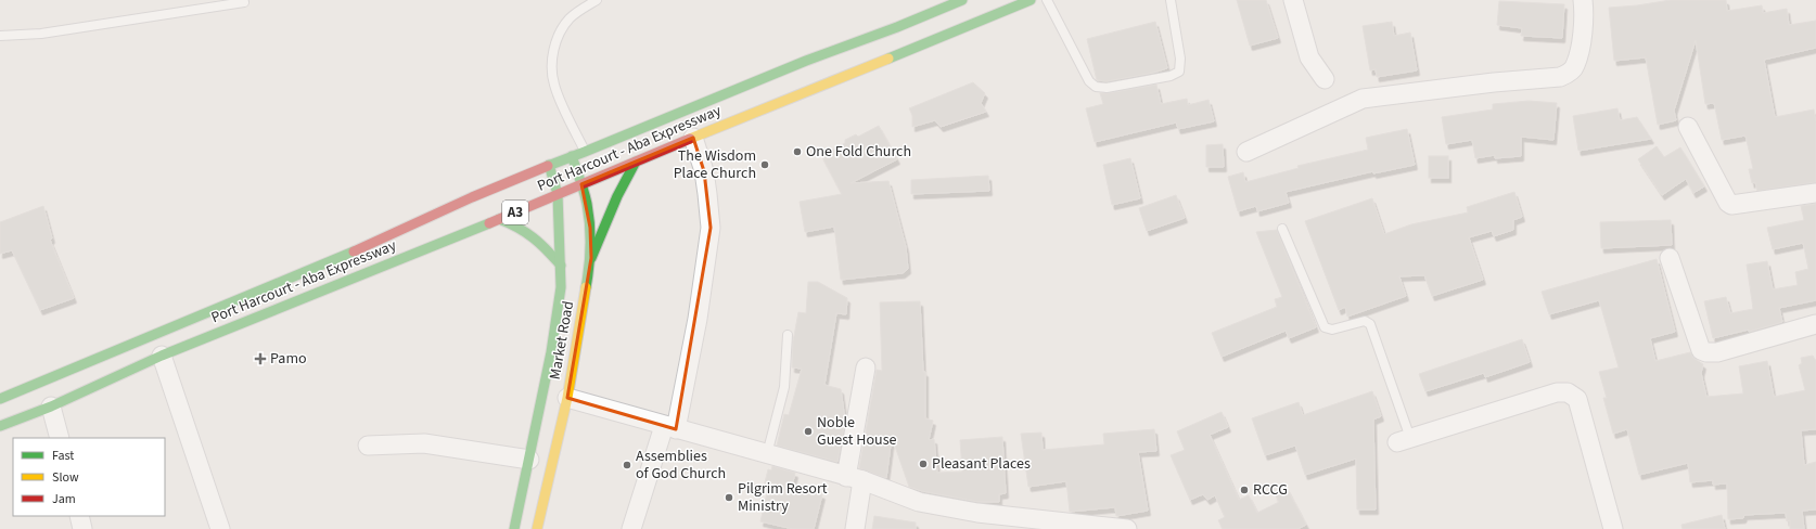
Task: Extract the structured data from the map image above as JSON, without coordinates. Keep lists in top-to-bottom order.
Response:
{
  "streets": {
    "main road": ["Port Harcourt - Aba Expressway", "A3", "Market Road"]
  },
  "crossings": [
    ["Port Harcourt - Aba Expressway", "Market Road"]
  ],
  "places": {
    "other": [
      "One Fold Church",
      "The Wisdom Place Church",
      "Noble Guest House",
      "Pleasant Places",
      "Assemblies of God Church",
      "RCCG",
      "Pilgrim Resort Ministry"
    ],
    "health": ["Pamo"]
  },
  "legend": ["Fast", "Slow", "Jam"]
}
